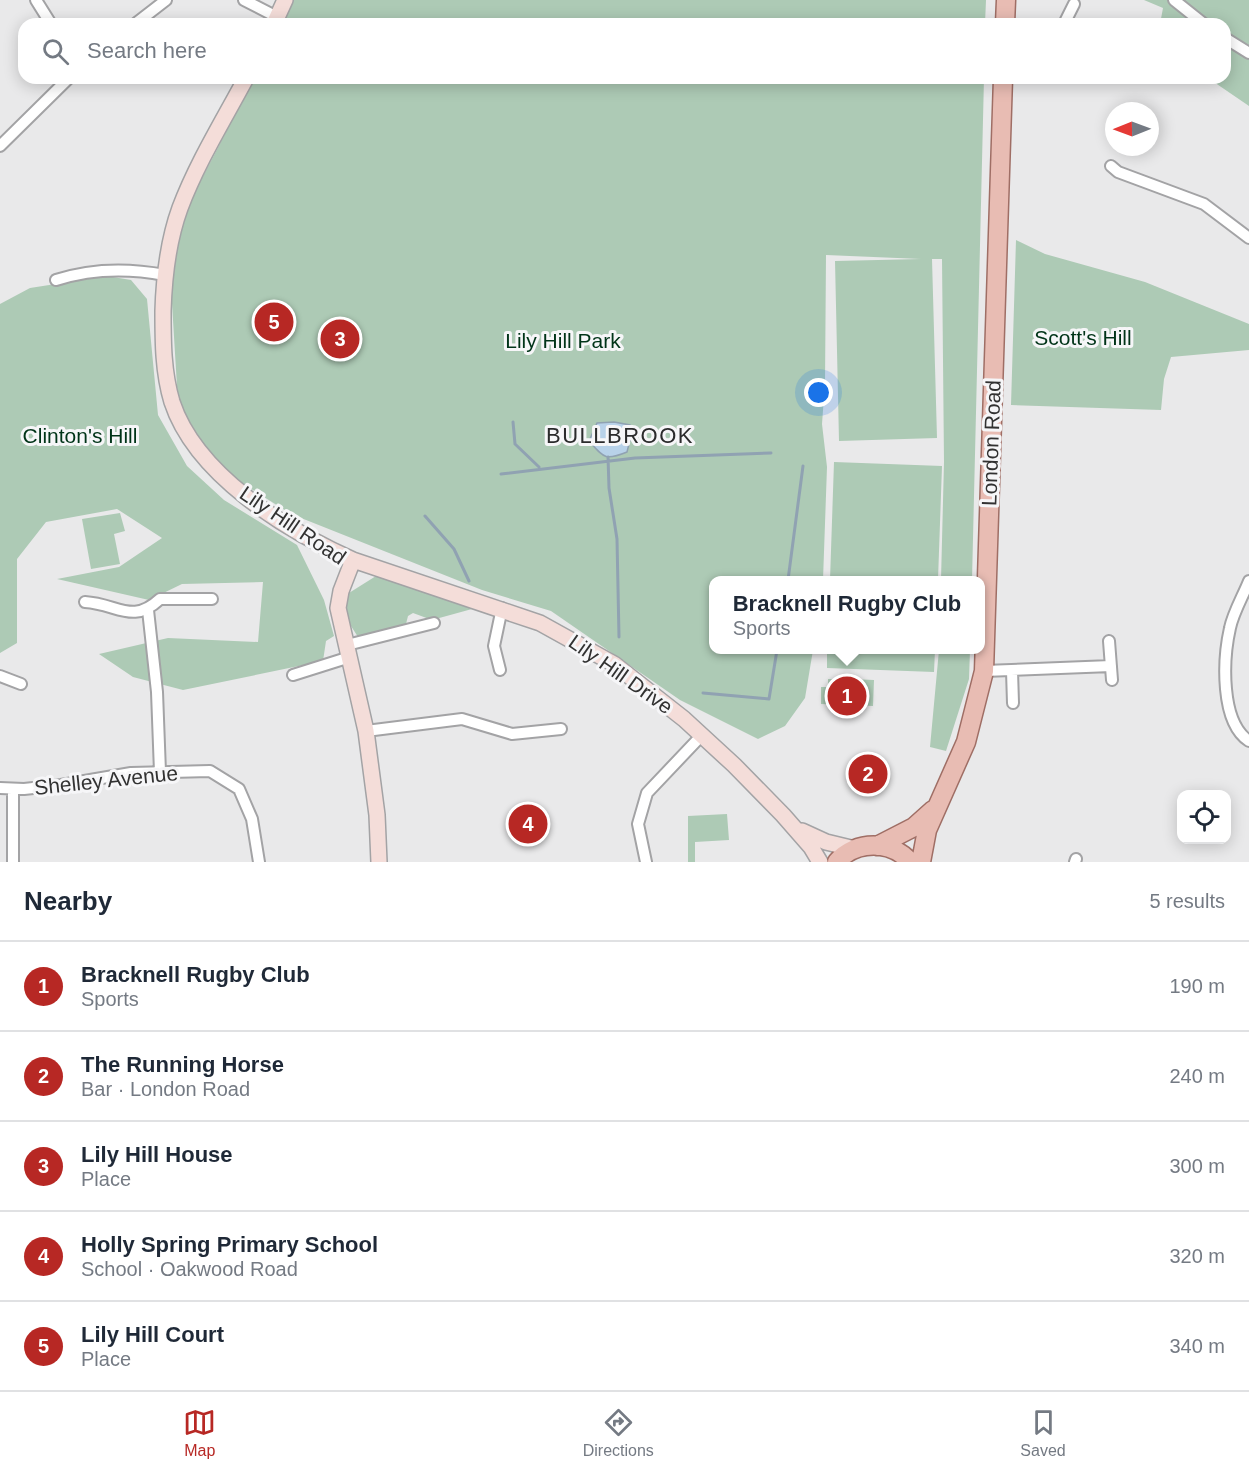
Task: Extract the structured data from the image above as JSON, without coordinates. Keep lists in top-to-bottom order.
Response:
{
  "streets": {
    "main road": ["London Road"],
    "street": ["Lily Hill Road", "Lily Hill Drive", "Shelley Avenue"]
  },
  "crossings": [
    ["Lily Hill Road", "Lily Hill Drive"]
  ],
  "districts": ["BULLBROOK"],
  "parks": ["Scott's Hill", "Lily Hill Park", "Clinton's Hill"],
  "north": "left",
  "page": {
    "search": "Search here",
    "pins": [
      "5",
      "3",
      "1",
      "2",
      "4"
    ],
    "popup": ["Bracknell Rugby Club", "Sports"],
    "heading": ["Nearby", "5 results"],
    "list": [
      {
        "mark": "1",
        "name": "Bracknell Rugby Club",
        "note": "Sports",
        "value": "190 m"
      },
      {
        "mark": "2",
        "name": "The Running Horse",
        "note": "Bar · London Road",
        "value": "240 m"
      },
      {
        "mark": "3",
        "name": "Lily Hill House",
        "note": "Place",
        "value": "300 m"
      },
      {
        "mark": "4",
        "name": "Holly Spring Primary School",
        "note": "School · Oakwood Road",
        "value": "320 m"
      },
      {
        "mark": "5",
        "name": "Lily Hill Court",
        "note": "Place",
        "value": "340 m"
      }
    ],
    "nav": ["Map", "Directions", "Saved"]
  }
}
